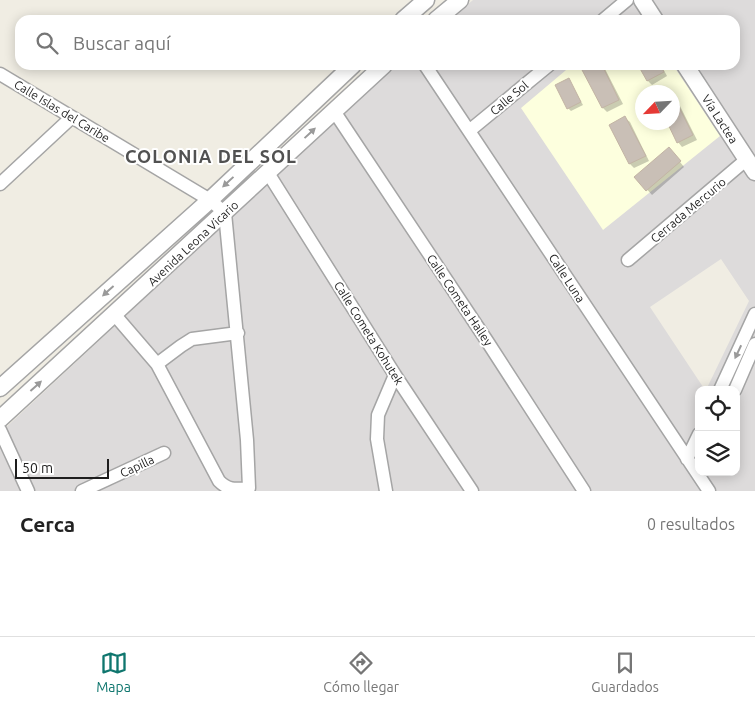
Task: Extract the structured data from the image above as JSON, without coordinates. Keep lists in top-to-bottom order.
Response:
{
  "streets": {
    "street": [
      "Calle Sol",
      "Calle Islas del Caribe",
      "Vía Lactea",
      "Cerrada Mercurio",
      "Avenida Leona Vicario",
      "Calle Luna",
      "Calle Cometa Halley",
      "Calle Cometa Kohutek",
      "Capilla"
    ]
  },
  "crossings": [
    ["Calle Sol", "Calle Luna"],
    ["Calle Islas del Caribe", "Avenida Leona Vicario"],
    ["Vía Lactea", "Cerrada Mercurio"],
    ["Avenida Leona Vicario", "Calle Cometa Halley"],
    ["Avenida Leona Vicario", "Calle Cometa Kohutek"]
  ],
  "districts": ["COLONIA DEL SOL"],
  "scale_bar": "50 m",
  "north": "bottom left",
  "page": {
    "search": "Buscar aquí",
    "scale": "50 m",
    "heading": ["Cerca", "0 resultados"],
    "nav": ["Mapa", "Cómo llegar", "Guardados"]
  }
}
